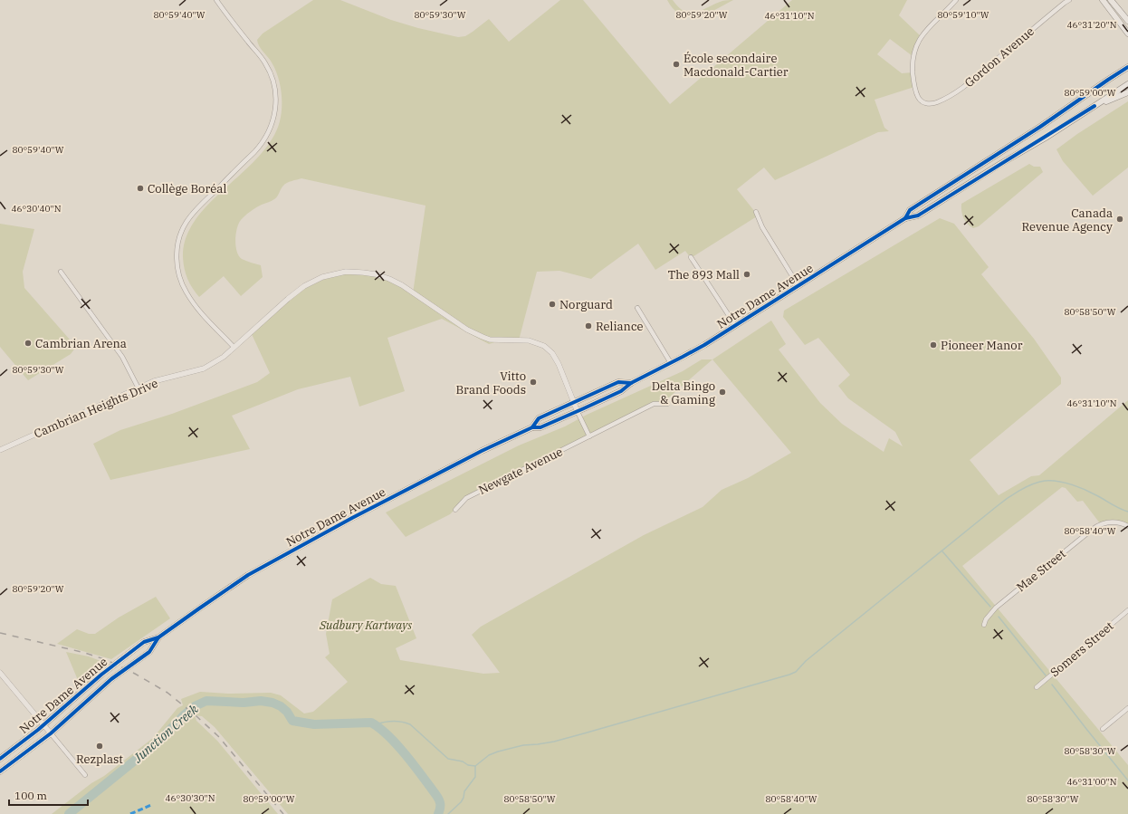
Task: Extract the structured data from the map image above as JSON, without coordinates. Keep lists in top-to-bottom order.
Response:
{
  "streets": {
    "main road": ["Notre Dame Avenue"],
    "street": [
      "Gordon Avenue",
      "Cambrian Heights Drive",
      "Newgate Avenue",
      "Mae Street",
      "Somers Street"
    ]
  },
  "crossings": [
    ["Notre Dame Avenue", "Cambrian Heights Drive"]
  ],
  "water": ["Junction Creek"],
  "parks": ["Sudbury Kartways"],
  "places": [
    "École secondaire Macdonald-Cartier",
    "Collège Boréal",
    "Canada Revenue Agency",
    "The 893 Mall",
    "Norguard",
    "Reliance",
    "Cambrian Arena",
    "Pioneer Manor",
    "Vitto Brand Foods",
    "Delta Bingo & Gaming",
    "Rezplast"
  ],
  "scale_bar": "100 m",
  "coordinates": [
    "80°59'40\"W",
    "80°59'30\"W",
    "80°59'20\"W",
    "80°59'10\"W",
    "46°31'10\"N",
    "46°31'20\"N",
    "80°59'00\"W",
    "46°30'40\"N",
    "80°58'50\"W",
    "80°58'40\"W",
    "80°58'30\"W",
    "46°31'00\"N",
    "46°30'30\"N"
  ]
}
